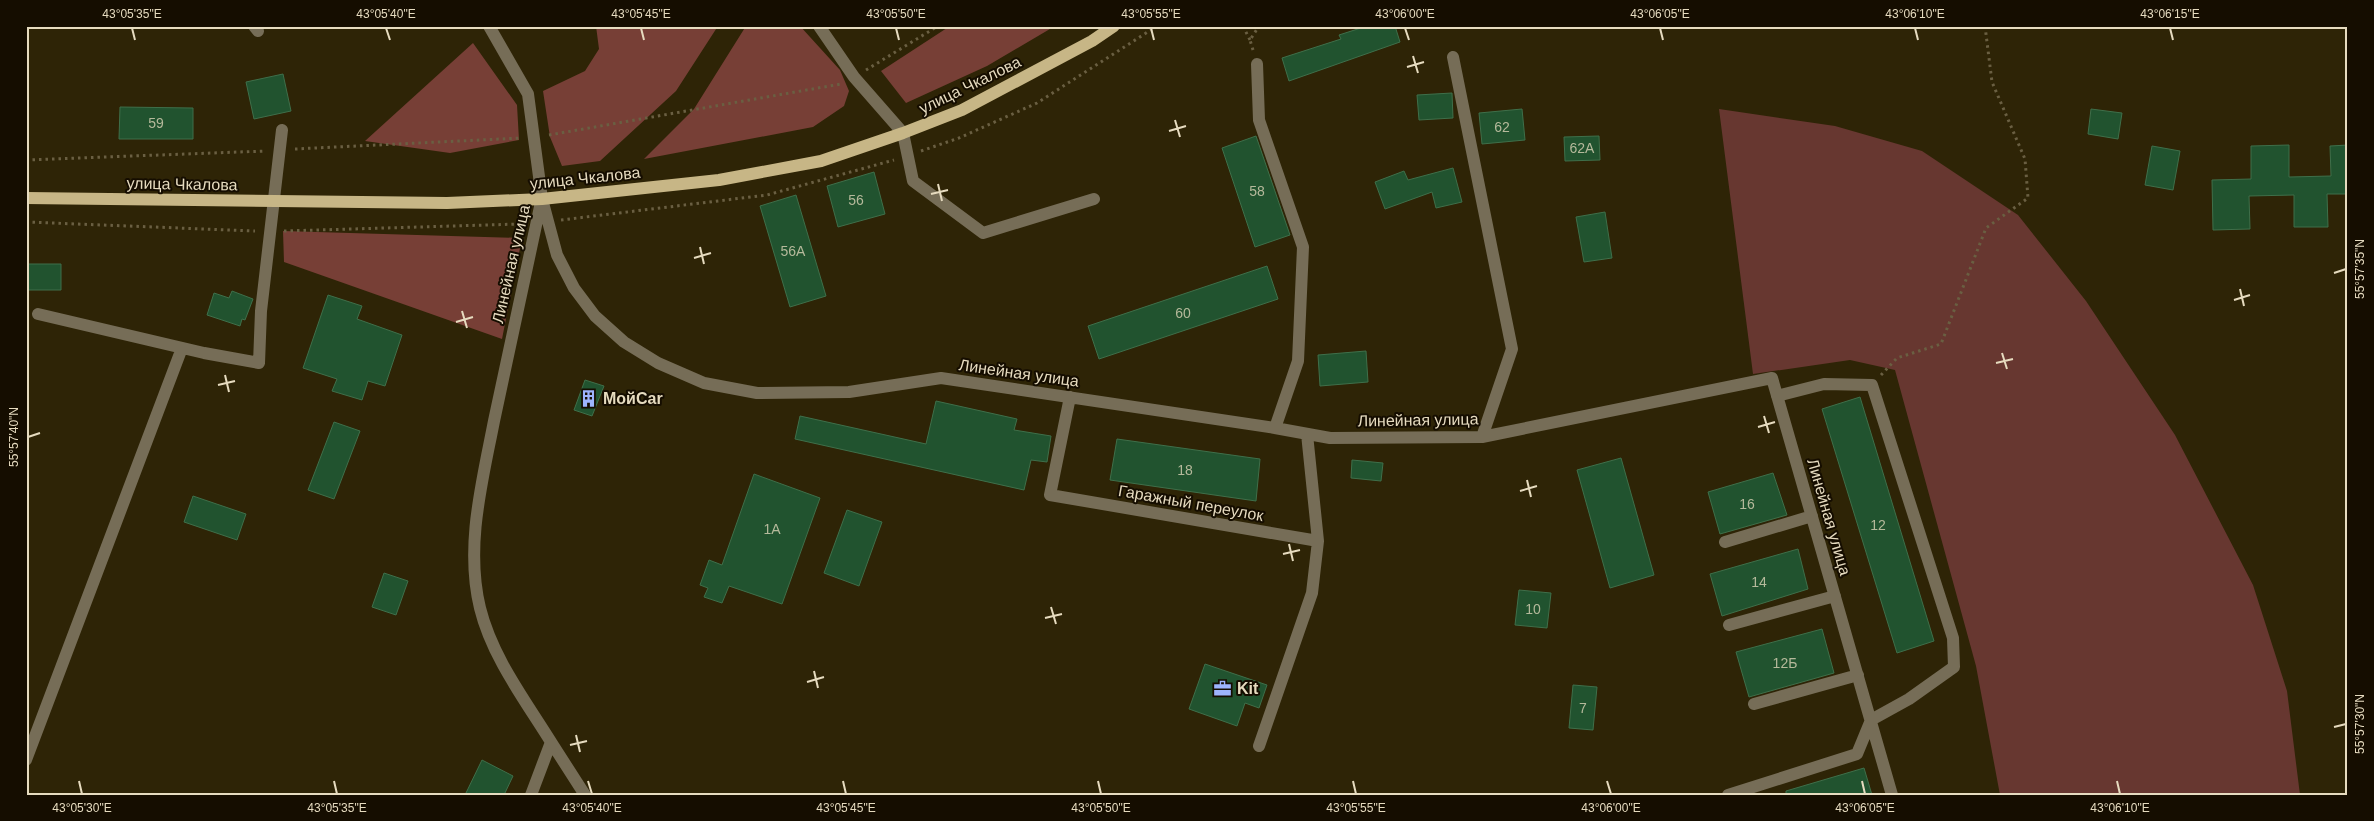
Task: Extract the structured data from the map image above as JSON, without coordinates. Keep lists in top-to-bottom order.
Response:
{
  "streets": {
    "main road": ["улица Чкалова"],
    "street": ["Линейная улица", "Гаражный переулок"]
  },
  "crossings": [
    ["улица Чкалова", "Линейная улица"],
    ["Линейная улица", "Гаражный переулок"]
  ],
  "places": {
    "building": ["МойCar"],
    "office": ["Kit"]
  },
  "house_numbers": [
    "59",
    "62",
    "62А",
    "58",
    "56",
    "56А",
    "60",
    "18",
    "16",
    "12",
    "1А",
    "14",
    "10",
    "12Б",
    "7"
  ],
  "coordinates": [
    "43°05'35\"E",
    "43°05'40\"E",
    "43°05'45\"E",
    "43°05'50\"E",
    "43°05'55\"E",
    "43°06'00\"E",
    "43°06'05\"E",
    "43°06'10\"E",
    "43°06'15\"E",
    "55°57'35\"N",
    "55°57'40\"N",
    "55°57'30\"N",
    "43°05'30\"E"
  ]
}
